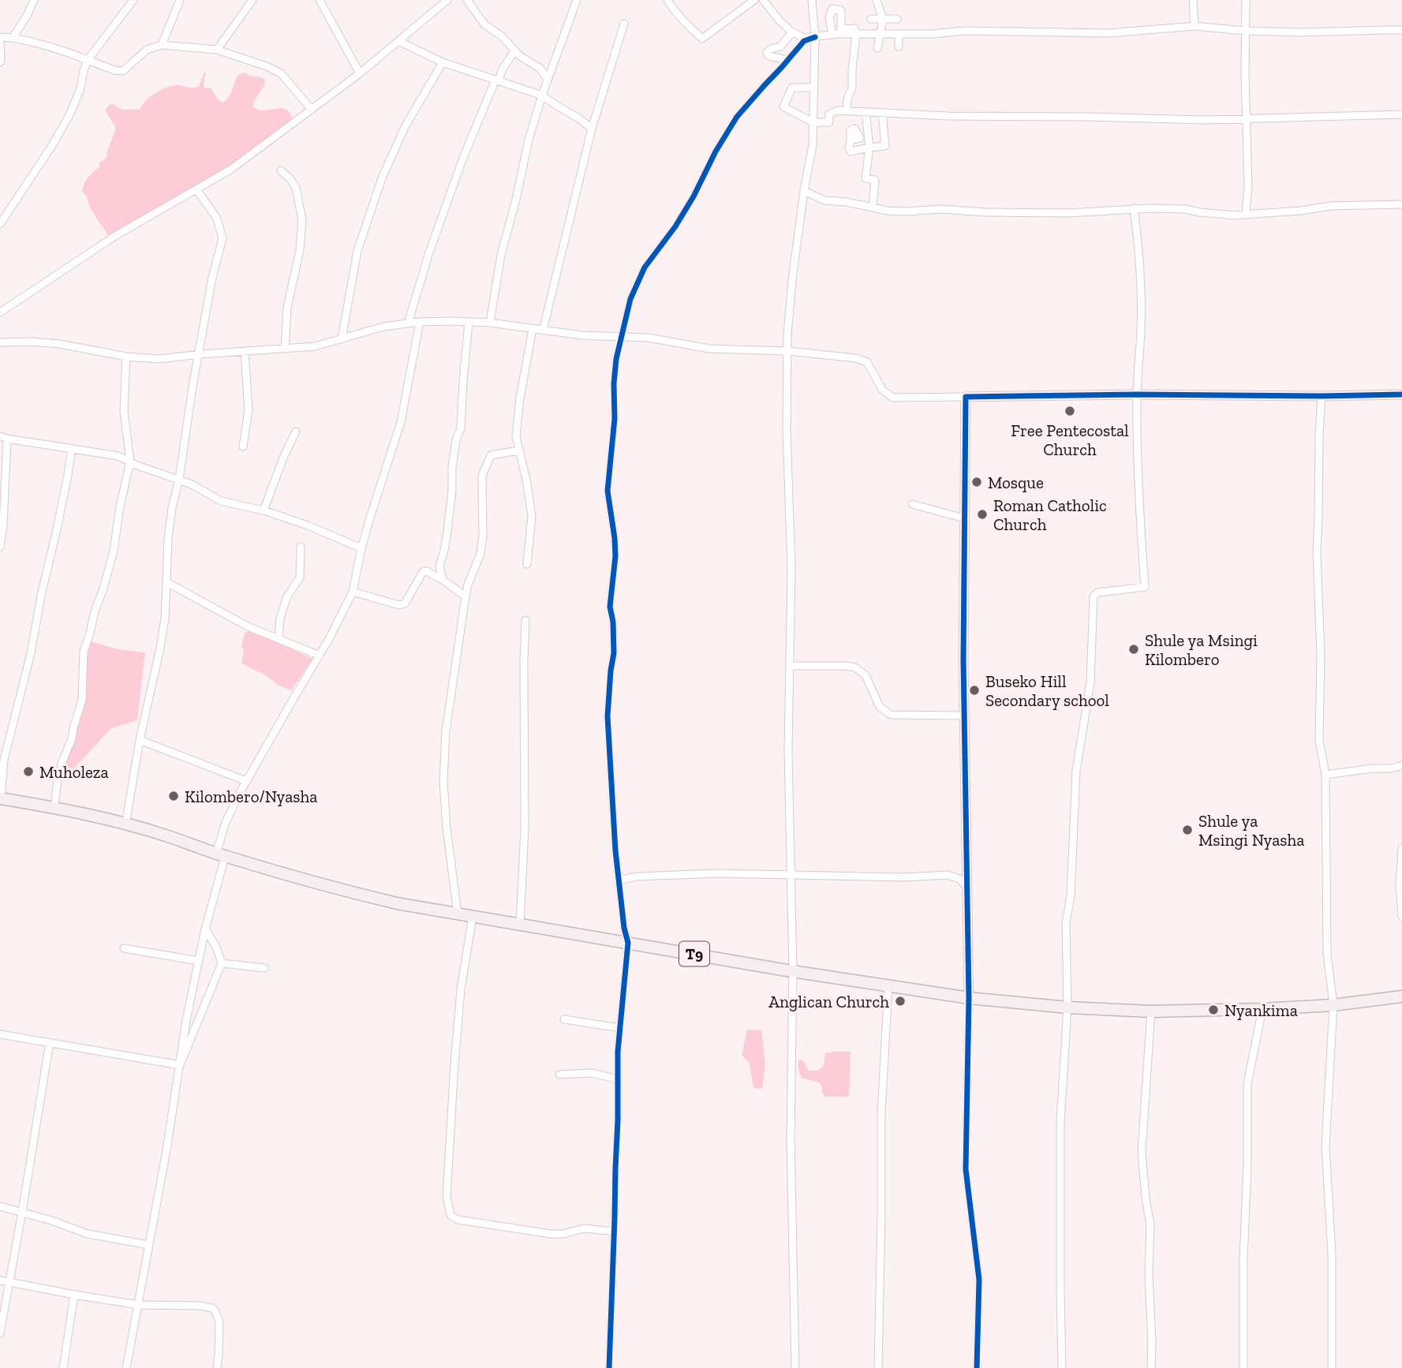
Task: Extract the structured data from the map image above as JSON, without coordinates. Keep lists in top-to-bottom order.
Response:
{
  "streets": {
    "highway": ["T9"]
  },
  "places": [
    "Free Pentecostal Church",
    "Mosque",
    "Roman Catholic Church",
    "Shule ya Msingi Kilombero",
    "Buseko Hill Secondary school",
    "Muholeza",
    "Kilombero/Nyasha",
    "Shule ya Msingi Nyasha",
    "Anglican Church",
    "Nyankima"
  ]
}
